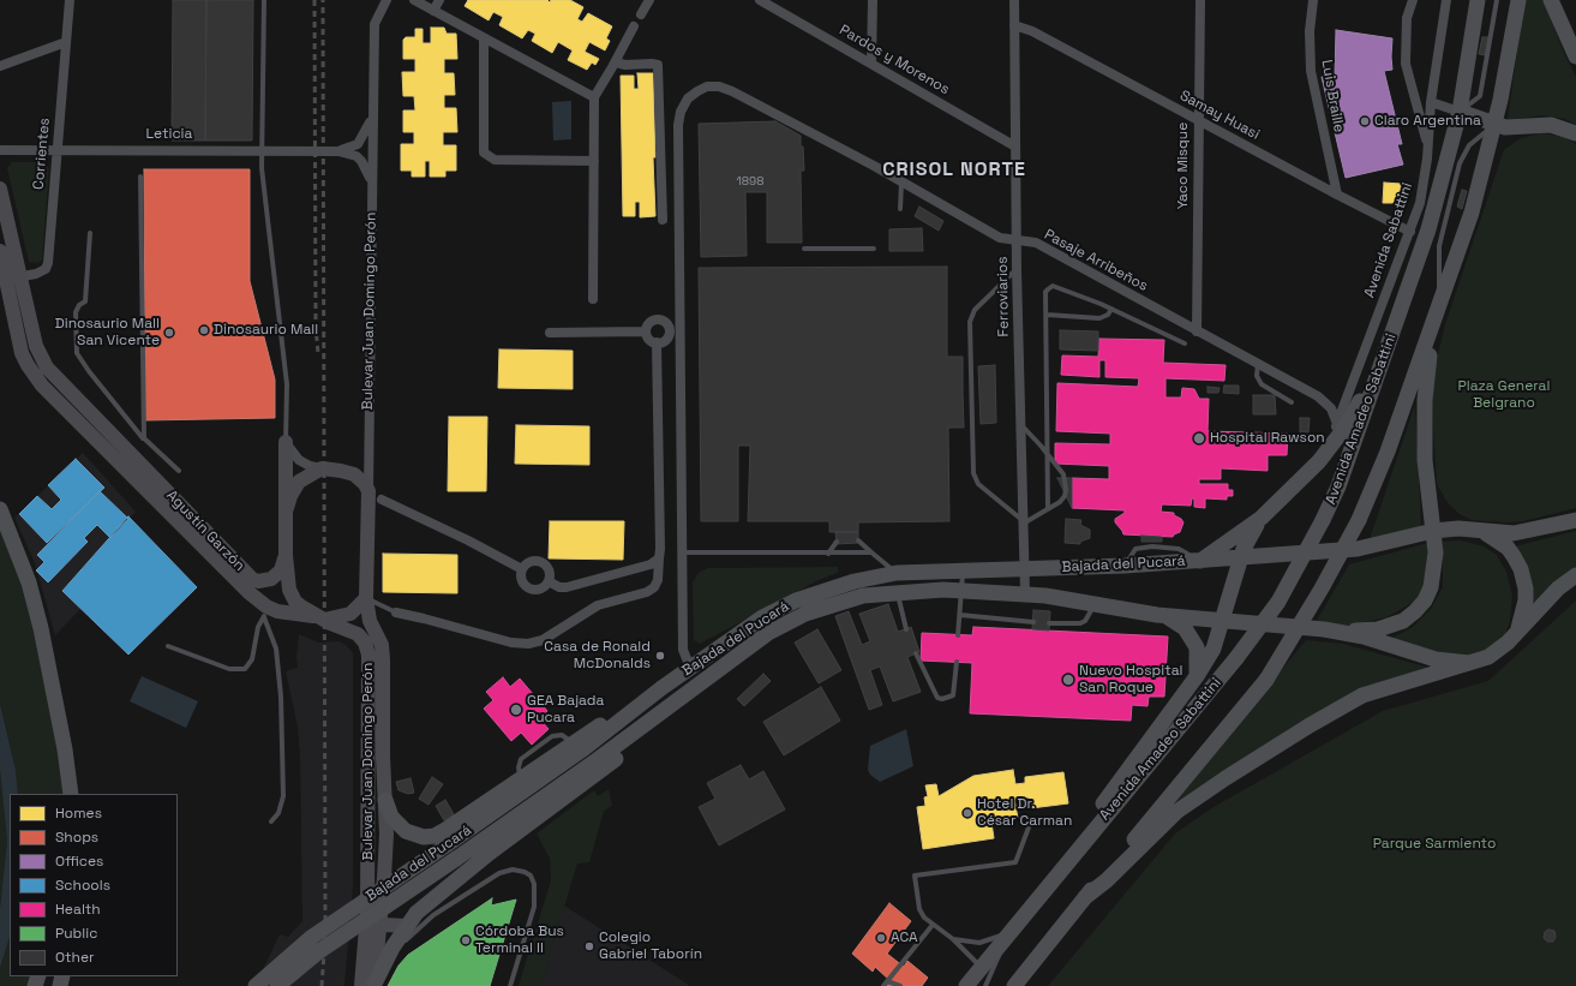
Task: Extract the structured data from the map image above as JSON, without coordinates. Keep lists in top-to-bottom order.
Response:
{
  "streets": {
    "main road": [
      "Bulevar Juan Domingo Perón",
      "Avenida Amadeo Sabattini",
      "Agustín Garzón",
      "Bajada del Pucará"
    ],
    "street": [
      "Pardos y Morenos",
      "Luis Braille",
      "Samay Huasi",
      "Leticia",
      "Corrientes",
      "Yaco Misque",
      "Avenida Sabattini",
      "Pasaje Arribeños",
      "Ferroviarios"
    ]
  },
  "crossings": [
    ["Pardos y Morenos", "Ferroviarios"],
    ["Luis Braille", "Samay Huasi"],
    ["Samay Huasi", "Yaco Misque"],
    ["Samay Huasi", "Avenida Sabattini"],
    ["Samay Huasi", "Ferroviarios"],
    ["Leticia", "Corrientes"],
    ["Leticia", "Bulevar Juan Domingo Perón"],
    ["Corrientes", "Agustín Garzón"],
    ["Yaco Misque", "Pasaje Arribeños"],
    ["Avenida Sabattini", "Pasaje Arribeños"],
    ["Pasaje Arribeños", "Ferroviarios"],
    ["Ferroviarios", "Bajada del Pucará"],
    ["Bulevar Juan Domingo Perón", "Agustín Garzón"]
  ],
  "districts": ["CRISOL NORTE"],
  "parks": ["Plaza General Belgrano", "Parque Sarmiento"],
  "places": [
    "Claro Argentina",
    "Dinosaurio Mall",
    "Dinosaurio Mall San Vicente",
    "Hospital Rawson",
    "Casa de Ronald McDonalds",
    "Nuevo Hospital San Roque",
    "GEA Bajada Pucara",
    "Hotel Dr. César Carman",
    "ACA",
    "Córdoba Bus Terminal II",
    "Colegio Gabriel Taborín"
  ],
  "house_numbers": ["1898"],
  "legend": [
    "Homes",
    "Shops",
    "Offices",
    "Schools",
    "Health",
    "Public",
    "Other"
  ]
}
